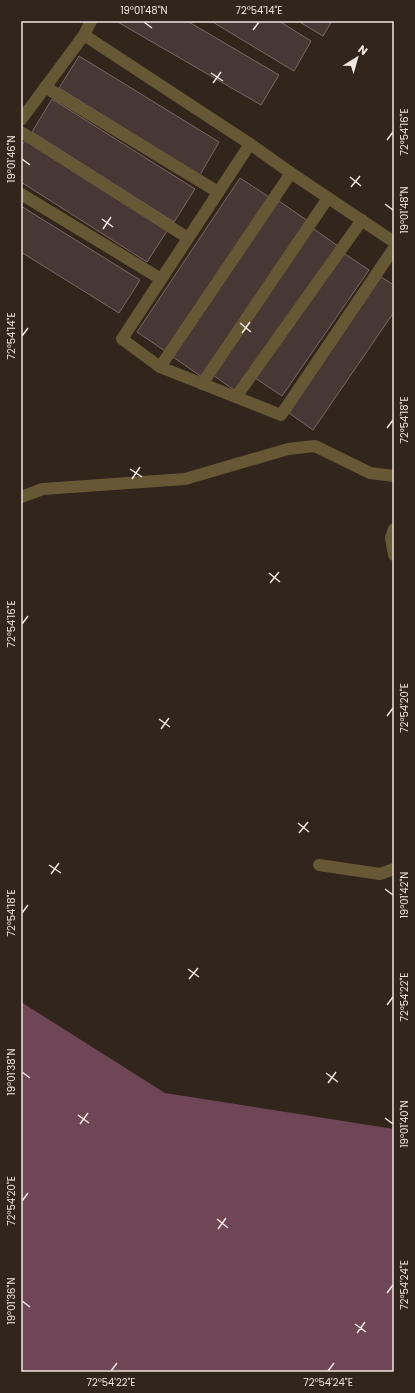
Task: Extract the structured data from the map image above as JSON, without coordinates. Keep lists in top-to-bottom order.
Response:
{
  "north": "top right",
  "coordinates": [
    "19°01'48\"N",
    "72°54'14\"E",
    "72°54'16\"E",
    "19°01'46\"N",
    "72°54'18\"E",
    "72°54'20\"E",
    "19°01'42\"N",
    "72°54'22\"E",
    "19°01'38\"N",
    "19°01'40\"N",
    "72°54'24\"E",
    "19°01'36\"N"
  ]
}
